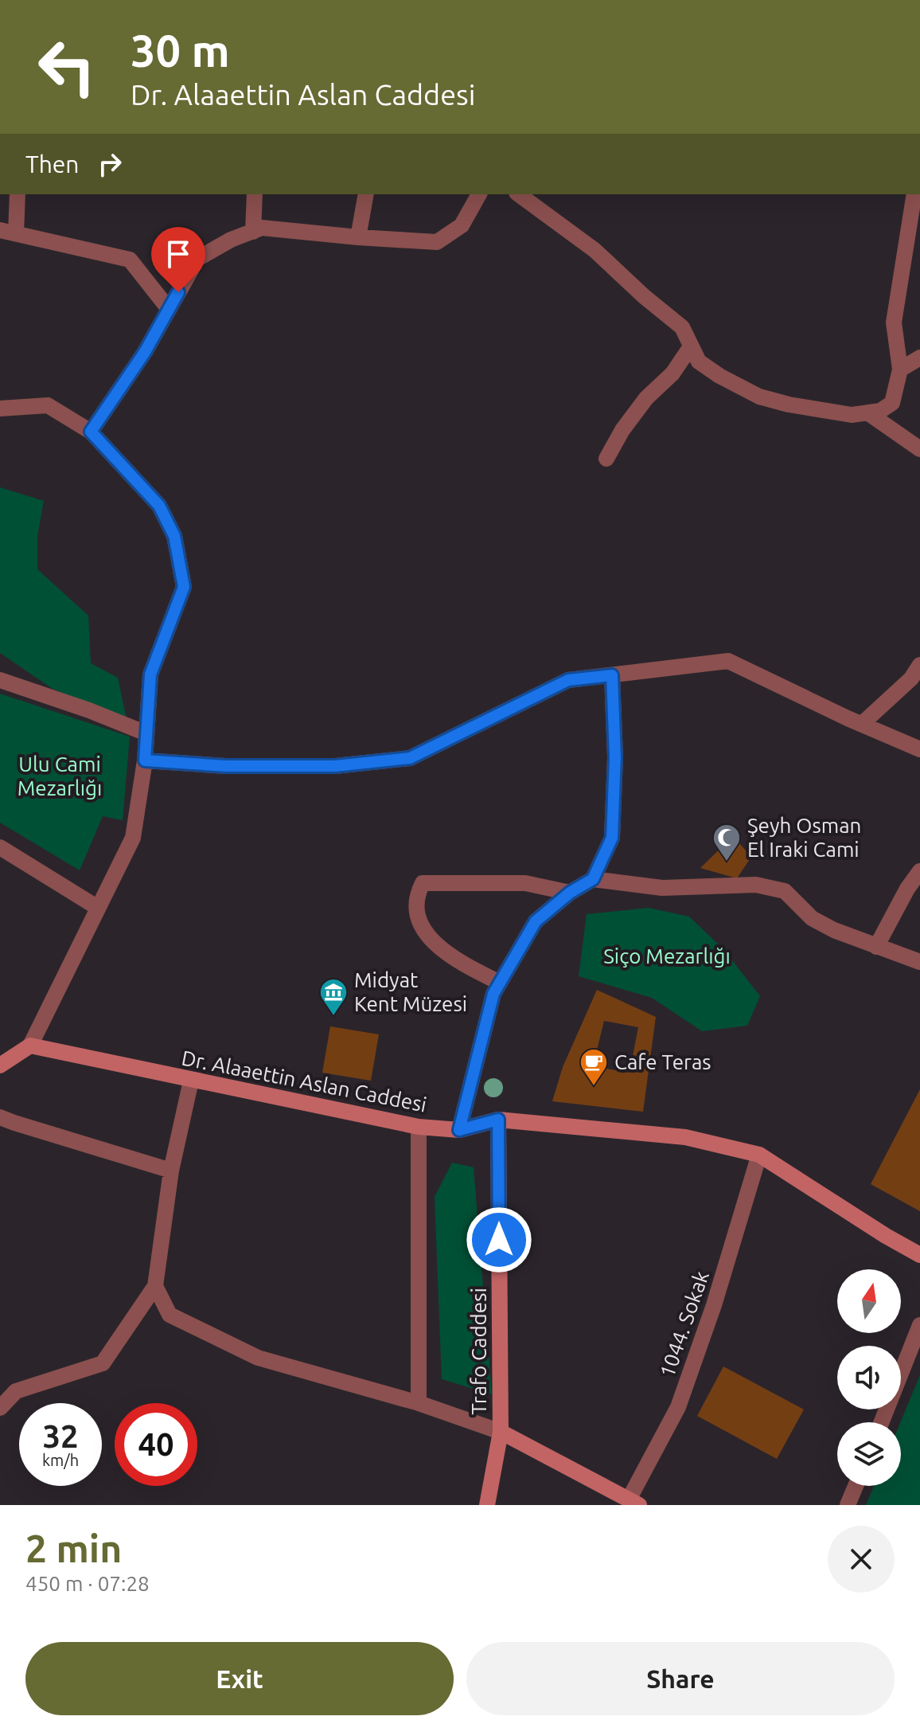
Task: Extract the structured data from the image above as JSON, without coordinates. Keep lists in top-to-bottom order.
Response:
{
  "streets": {
    "street": ["Dr. Alaaettin Aslan Caddesi", "1044. Sokak", "Trafo Caddesi"]
  },
  "crossings": [
    ["Dr. Alaaettin Aslan Caddesi", "1044. Sokak"],
    ["Dr. Alaaettin Aslan Caddesi", "Trafo Caddesi"]
  ],
  "parks": ["Ulu Cami Mezarlığı", "Siço Mezarlığı"],
  "places": {
    "mosque": ["Şeyh Osman El Iraki Cami"],
    "museum": ["Midyat Kent Müzesi"],
    "cafe": ["Cafe Teras"]
  },
  "north": "top",
  "page": {
    "turn": ["30 m", "Dr. Alaaettin Aslan Caddesi"],
    "then": "Then",
    "speed": "32 km/h",
    "limit": "40",
    "heading": ["2 min", "450 m · 07:28"],
    "buttons": ["Exit", "Share"]
  }
}
